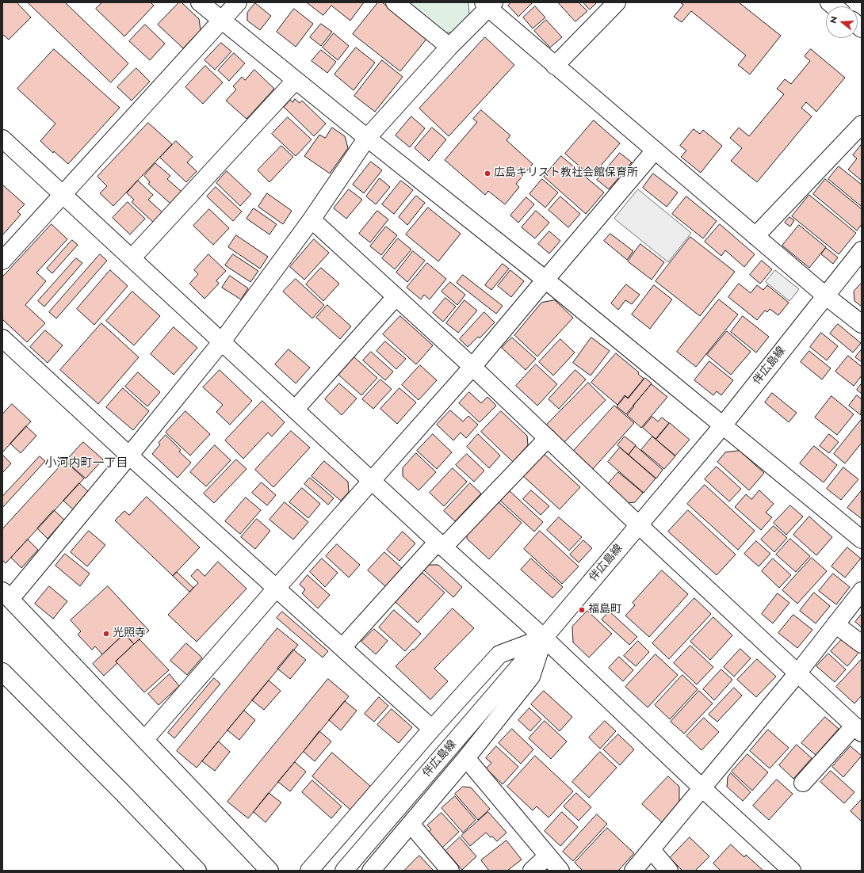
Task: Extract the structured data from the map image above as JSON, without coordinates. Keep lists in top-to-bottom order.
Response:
{
  "streets": {
    "street": ["伴広島線"]
  },
  "districts": ["小河内町一丁目"],
  "places": ["広島キリスト教社会館保育所", "福島町", "光照寺"],
  "north": "left"
}
